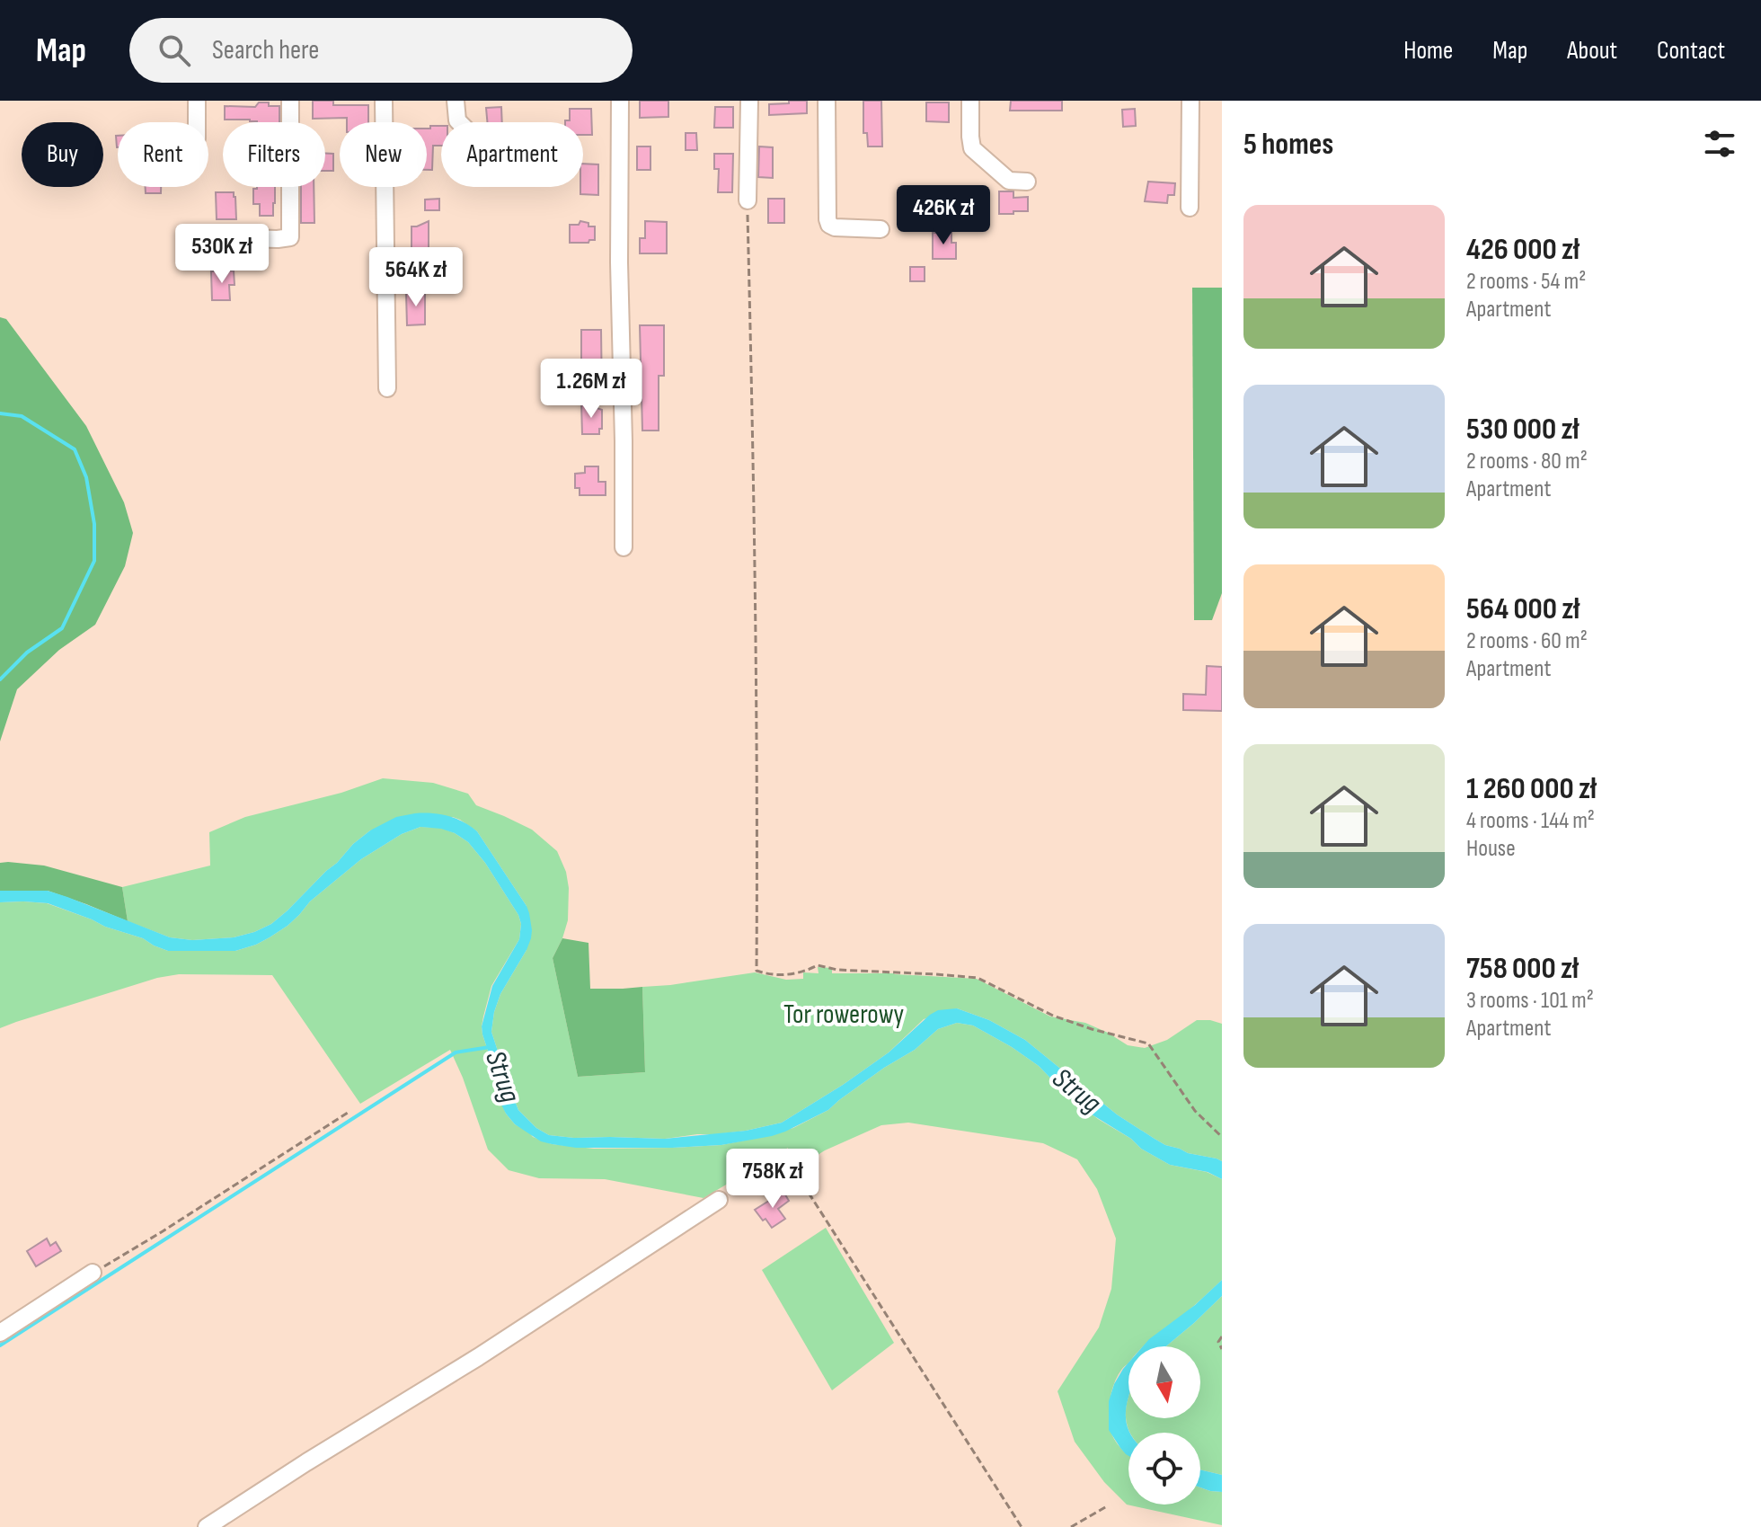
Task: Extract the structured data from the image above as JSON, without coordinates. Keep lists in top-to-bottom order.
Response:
{
  "water": ["Strug"],
  "parks": ["Tor rowerowy"],
  "north": "bottom",
  "page": {
    "header": "Map",
    "search": "Search here",
    "nav": [
      "Home",
      "Map",
      "About",
      "Contact"
    ],
    "heading": "5 homes",
    "chip": [
      "Buy",
      "Rent",
      "Filters",
      "New",
      "Apartment"
    ],
    "price": [
      "426K zł",
      "530K zł",
      "564K zł",
      "1.26M zł",
      "758K zł"
    ],
    "list": [
      {
        "name": "426 000 zł",
        "note": "2 rooms · 54 m² · Apartment"
      },
      {
        "name": "530 000 zł",
        "note": "2 rooms · 80 m² · Apartment"
      },
      {
        "name": "564 000 zł",
        "note": "2 rooms · 60 m² · Apartment"
      },
      {
        "name": "1 260 000 zł",
        "note": "4 rooms · 144 m² · House"
      },
      {
        "name": "758 000 zł",
        "note": "3 rooms · 101 m² · Apartment"
      }
    ]
  }
}
